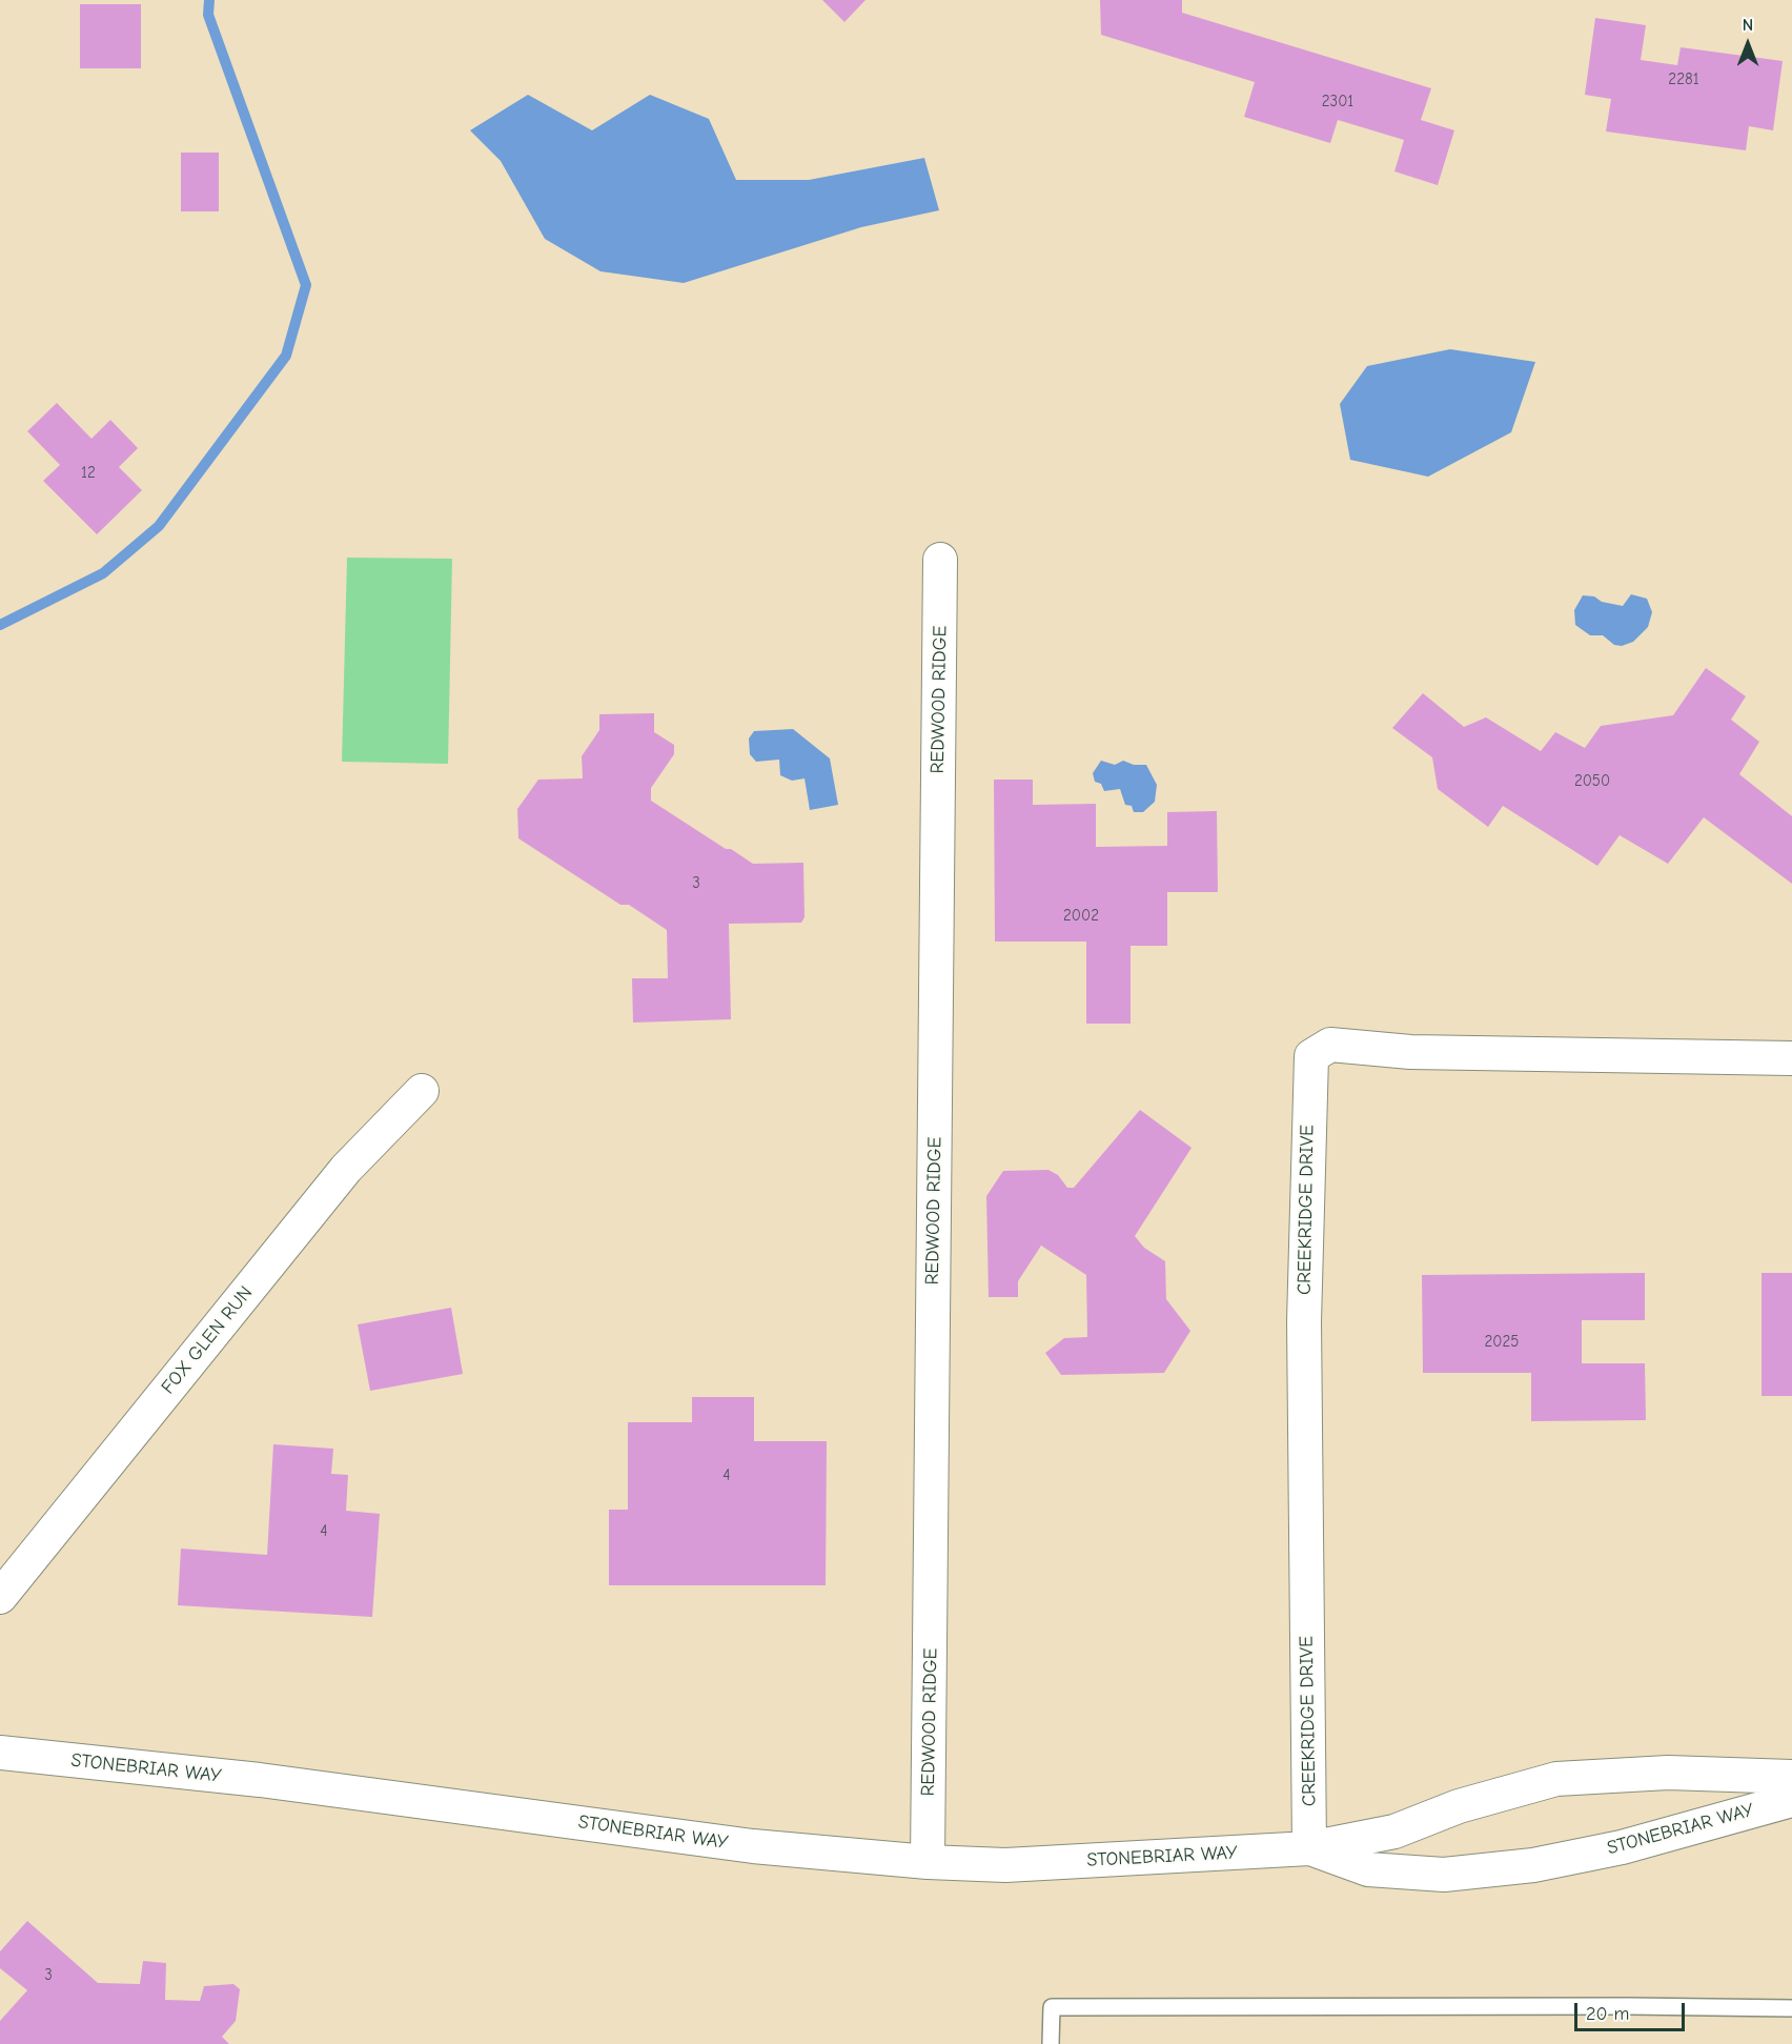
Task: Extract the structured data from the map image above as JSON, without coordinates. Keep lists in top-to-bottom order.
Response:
{
  "streets": {
    "street": [
      "REDWOOD RIDGE",
      "CREEKRIDGE DRIVE",
      "FOX GLEN RUN",
      "STONEBRIAR WAY"
    ]
  },
  "crossings": [
    ["REDWOOD RIDGE", "STONEBRIAR WAY"],
    ["CREEKRIDGE DRIVE", "STONEBRIAR WAY"]
  ],
  "house_numbers": [
    "2281",
    "2301",
    "12",
    "2050",
    "3",
    "2002",
    "2025",
    "4",
    "4",
    "3"
  ],
  "scale_bar": "20 m",
  "north": "top"
}
